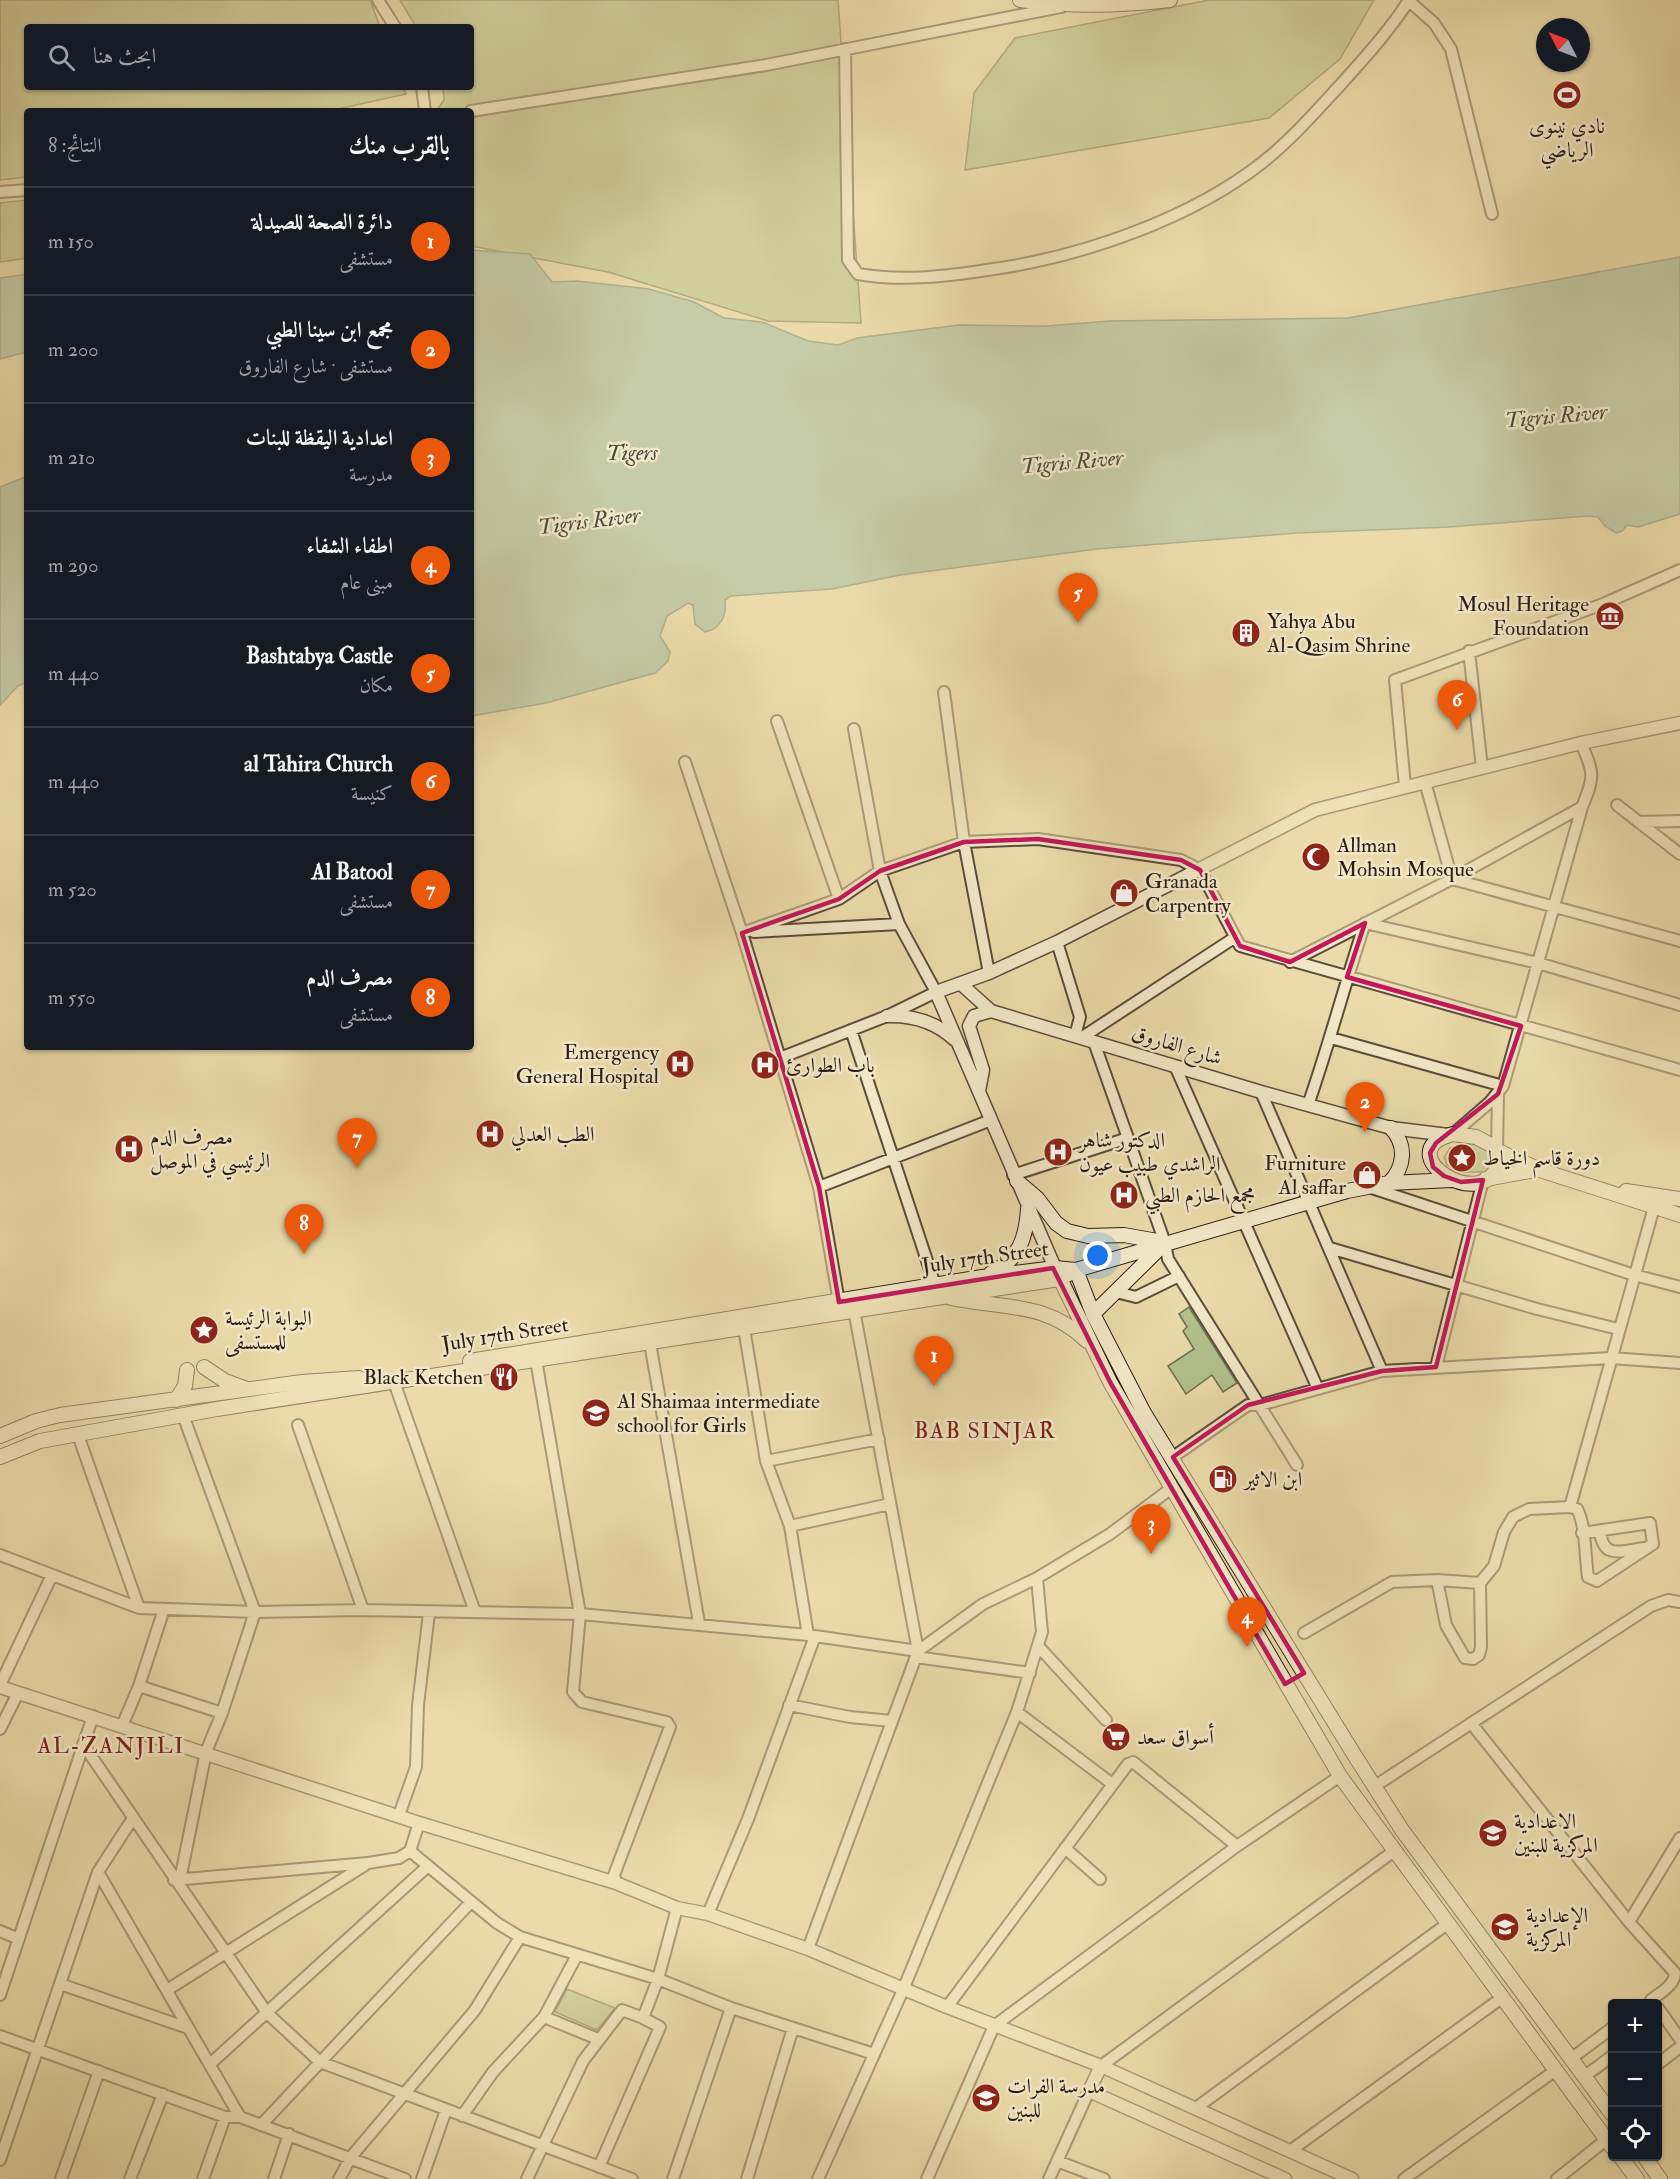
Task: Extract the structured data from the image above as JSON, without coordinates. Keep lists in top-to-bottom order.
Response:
{
  "streets": {
    "main road": ["شارع الفاروق", "July 17th Street"]
  },
  "crossings": [
    ["شارع الفاروق", "July 17th Street"]
  ],
  "districts": ["BAB SINJAR", "AL-ZANJILI"],
  "water": ["Tigris River", "Tigers"],
  "places": {
    "sports": ["نادي نينوى الرياضي"],
    "museum": ["Mosul Heritage Foundation"],
    "building": ["Yahya Abu Al-Qasim Shrine"],
    "mosque": ["Allman Mohsin Mosque"],
    "shop": ["Granada Carpentry", "Furniture Al saffar"],
    "hospital": [
      "Emergency General Hospital",
      "باب الطوارئ",
      "الطب العدلي",
      "مصرف الدم الرئيسي في الموصل",
      "الدكتور شاهر الراشدي طبيب عيون",
      "مجمع الحازم الطبي"
    ],
    "place": ["دورة قاسم الخياط", "البوابة الرئيسة للمستسفى"],
    "restaurant": ["Black Ketchen"],
    "school or university": [
      "Al Shaimaa intermediate school for Girls",
      "الاعدادية المركزية للبنين",
      "الإعدادية المركزية",
      "مدرسة الفرات للبنين"
    ],
    "fuel station": ["ابن الاثير"],
    "supermarket": ["أسواق سعد"]
  },
  "north": "top left",
  "page": {
    "search": "ابحث هنا",
    "heading": ["بالقرب منك", "النتائج: 8"],
    "list": [
      {
        "mark": "1",
        "name": "دائرة الصحة للصيدلة",
        "note": "مستشفى",
        "value": "150 m"
      },
      {
        "mark": "2",
        "name": "مجمع ابن سينا الطبي",
        "note": "مستشفى · شارع الفاروق",
        "value": "200 m"
      },
      {
        "mark": "3",
        "name": "اعدادية اليقظة للبنات",
        "note": "مدرسة",
        "value": "210 m"
      },
      {
        "mark": "4",
        "name": "اطفاء الشفاء",
        "note": "مبنى عام",
        "value": "290 m"
      },
      {
        "mark": "5",
        "name": "Bashtabya Castle",
        "note": "مكان",
        "value": "440 m"
      },
      {
        "mark": "6",
        "name": "al Tahira Church",
        "note": "كنيسة",
        "value": "440 m"
      },
      {
        "mark": "7",
        "name": "Al Batool",
        "note": "مستشفى",
        "value": "520 m"
      },
      {
        "mark": "8",
        "name": "مصرف الدم",
        "note": "مستشفى",
        "value": "550 m"
      }
    ],
    "pins": [
      "5",
      "6",
      "2",
      "7",
      "8",
      "1",
      "3",
      "4"
    ],
    "map_buttons": ["+", "−"]
  }
}
